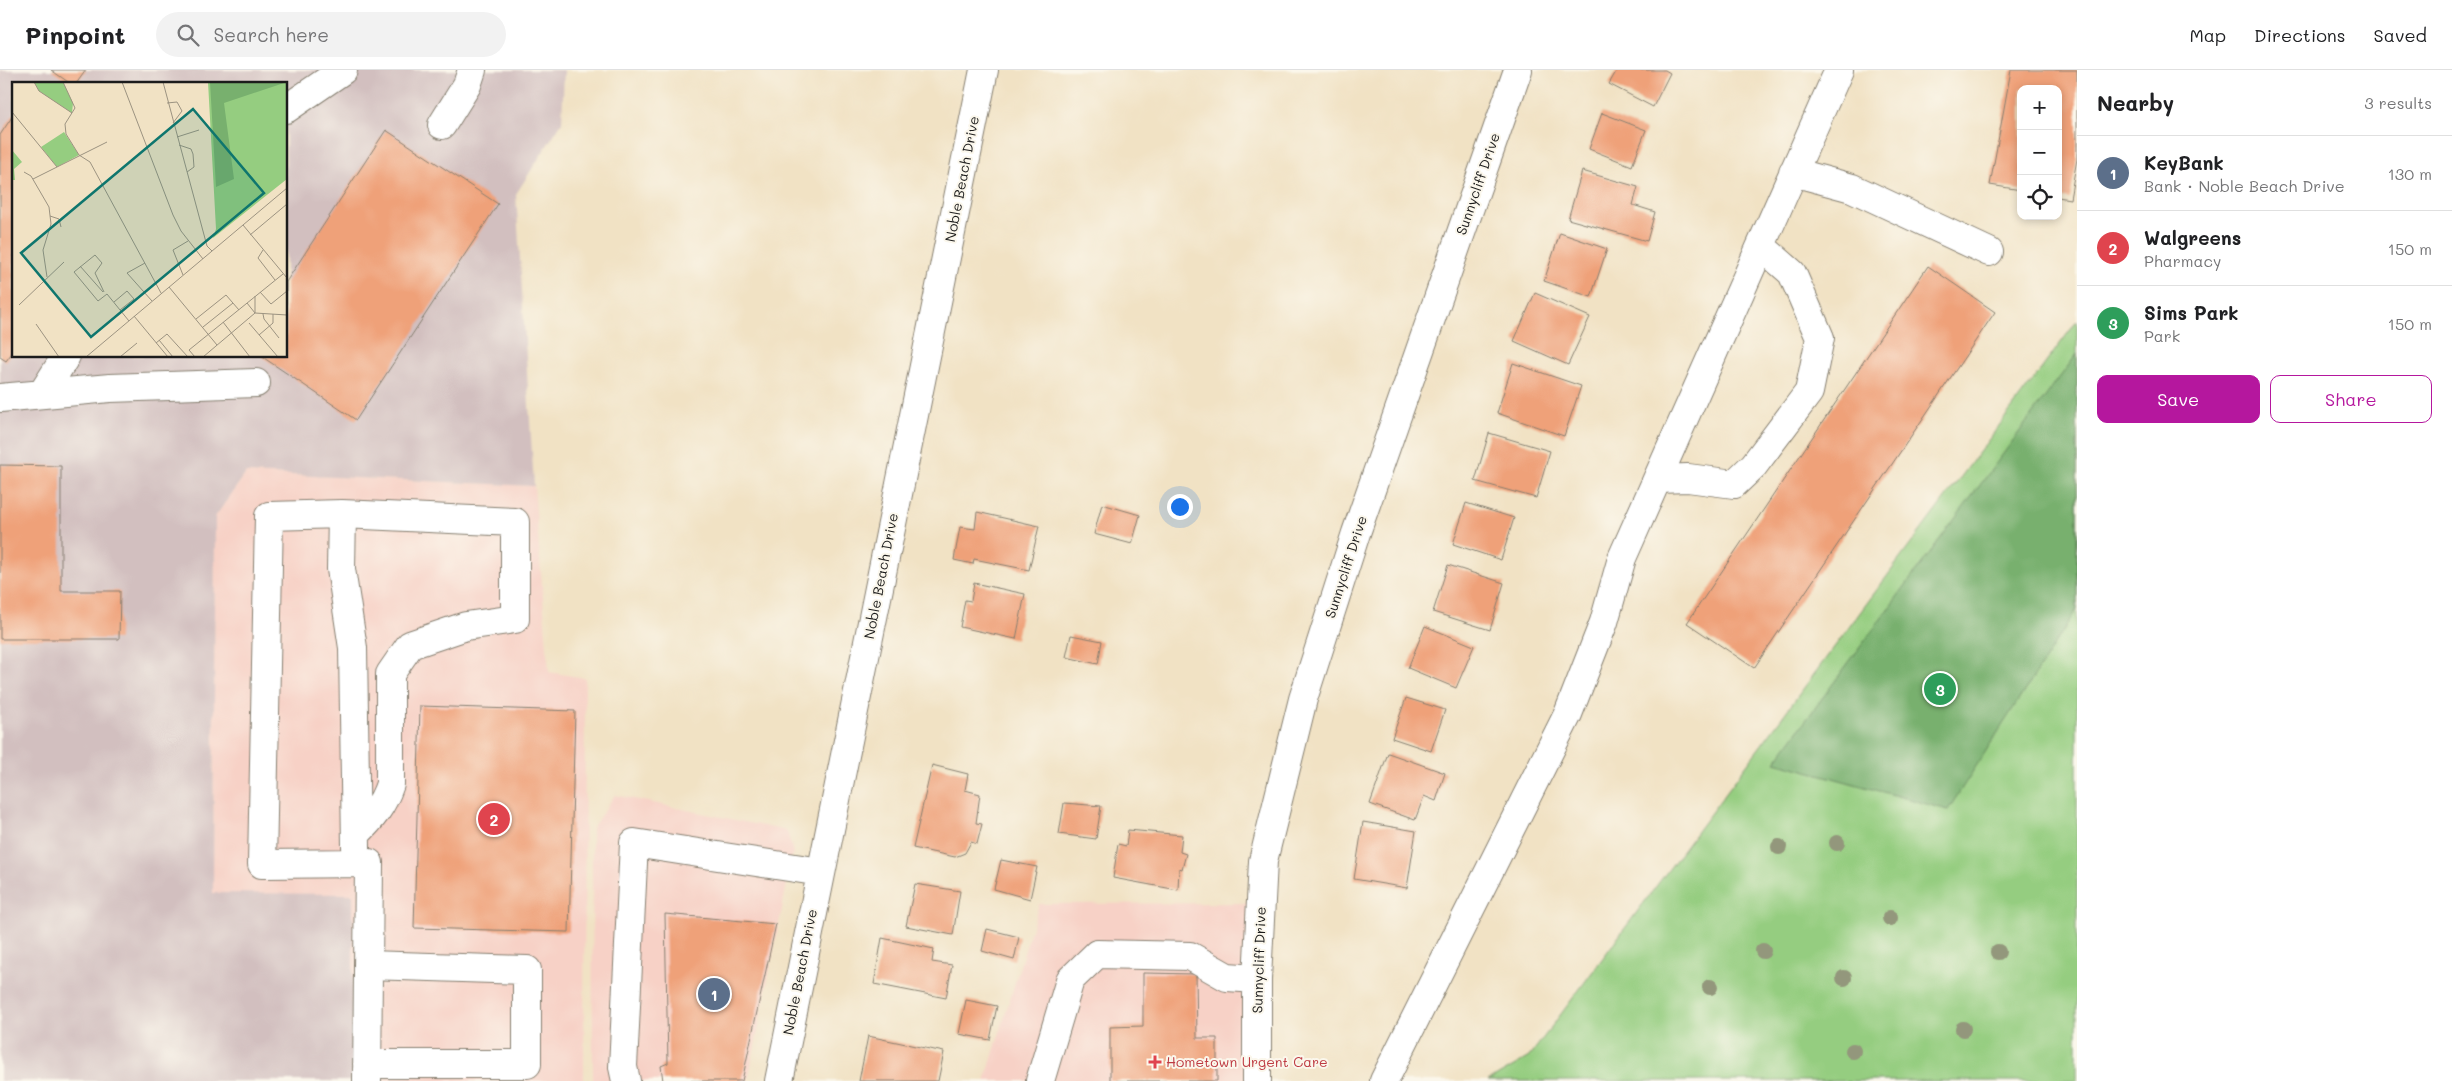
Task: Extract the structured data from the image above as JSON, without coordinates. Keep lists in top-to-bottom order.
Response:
{
  "streets": {
    "street": ["Noble Beach Drive", "Sunnycliff Drive"]
  },
  "places": {
    "health": ["Hometown Urgent Care"]
  },
  "page": {
    "header": "Pinpoint",
    "search": "Search here",
    "nav": ["Map", "Directions", "Saved"],
    "heading": ["Nearby", "3 results"],
    "map_buttons": ["+", "−"],
    "list": [
      {
        "mark": "1",
        "name": "KeyBank",
        "note": "Bank · Noble Beach Drive",
        "value": "130 m"
      },
      {
        "mark": "2",
        "name": "Walgreens",
        "note": "Pharmacy",
        "value": "150 m"
      },
      {
        "mark": "3",
        "name": "Sims Park",
        "note": "Park",
        "value": "150 m"
      }
    ],
    "buttons": ["Save", "Share"],
    "pins": ["3", "2", "1"]
  }
}
